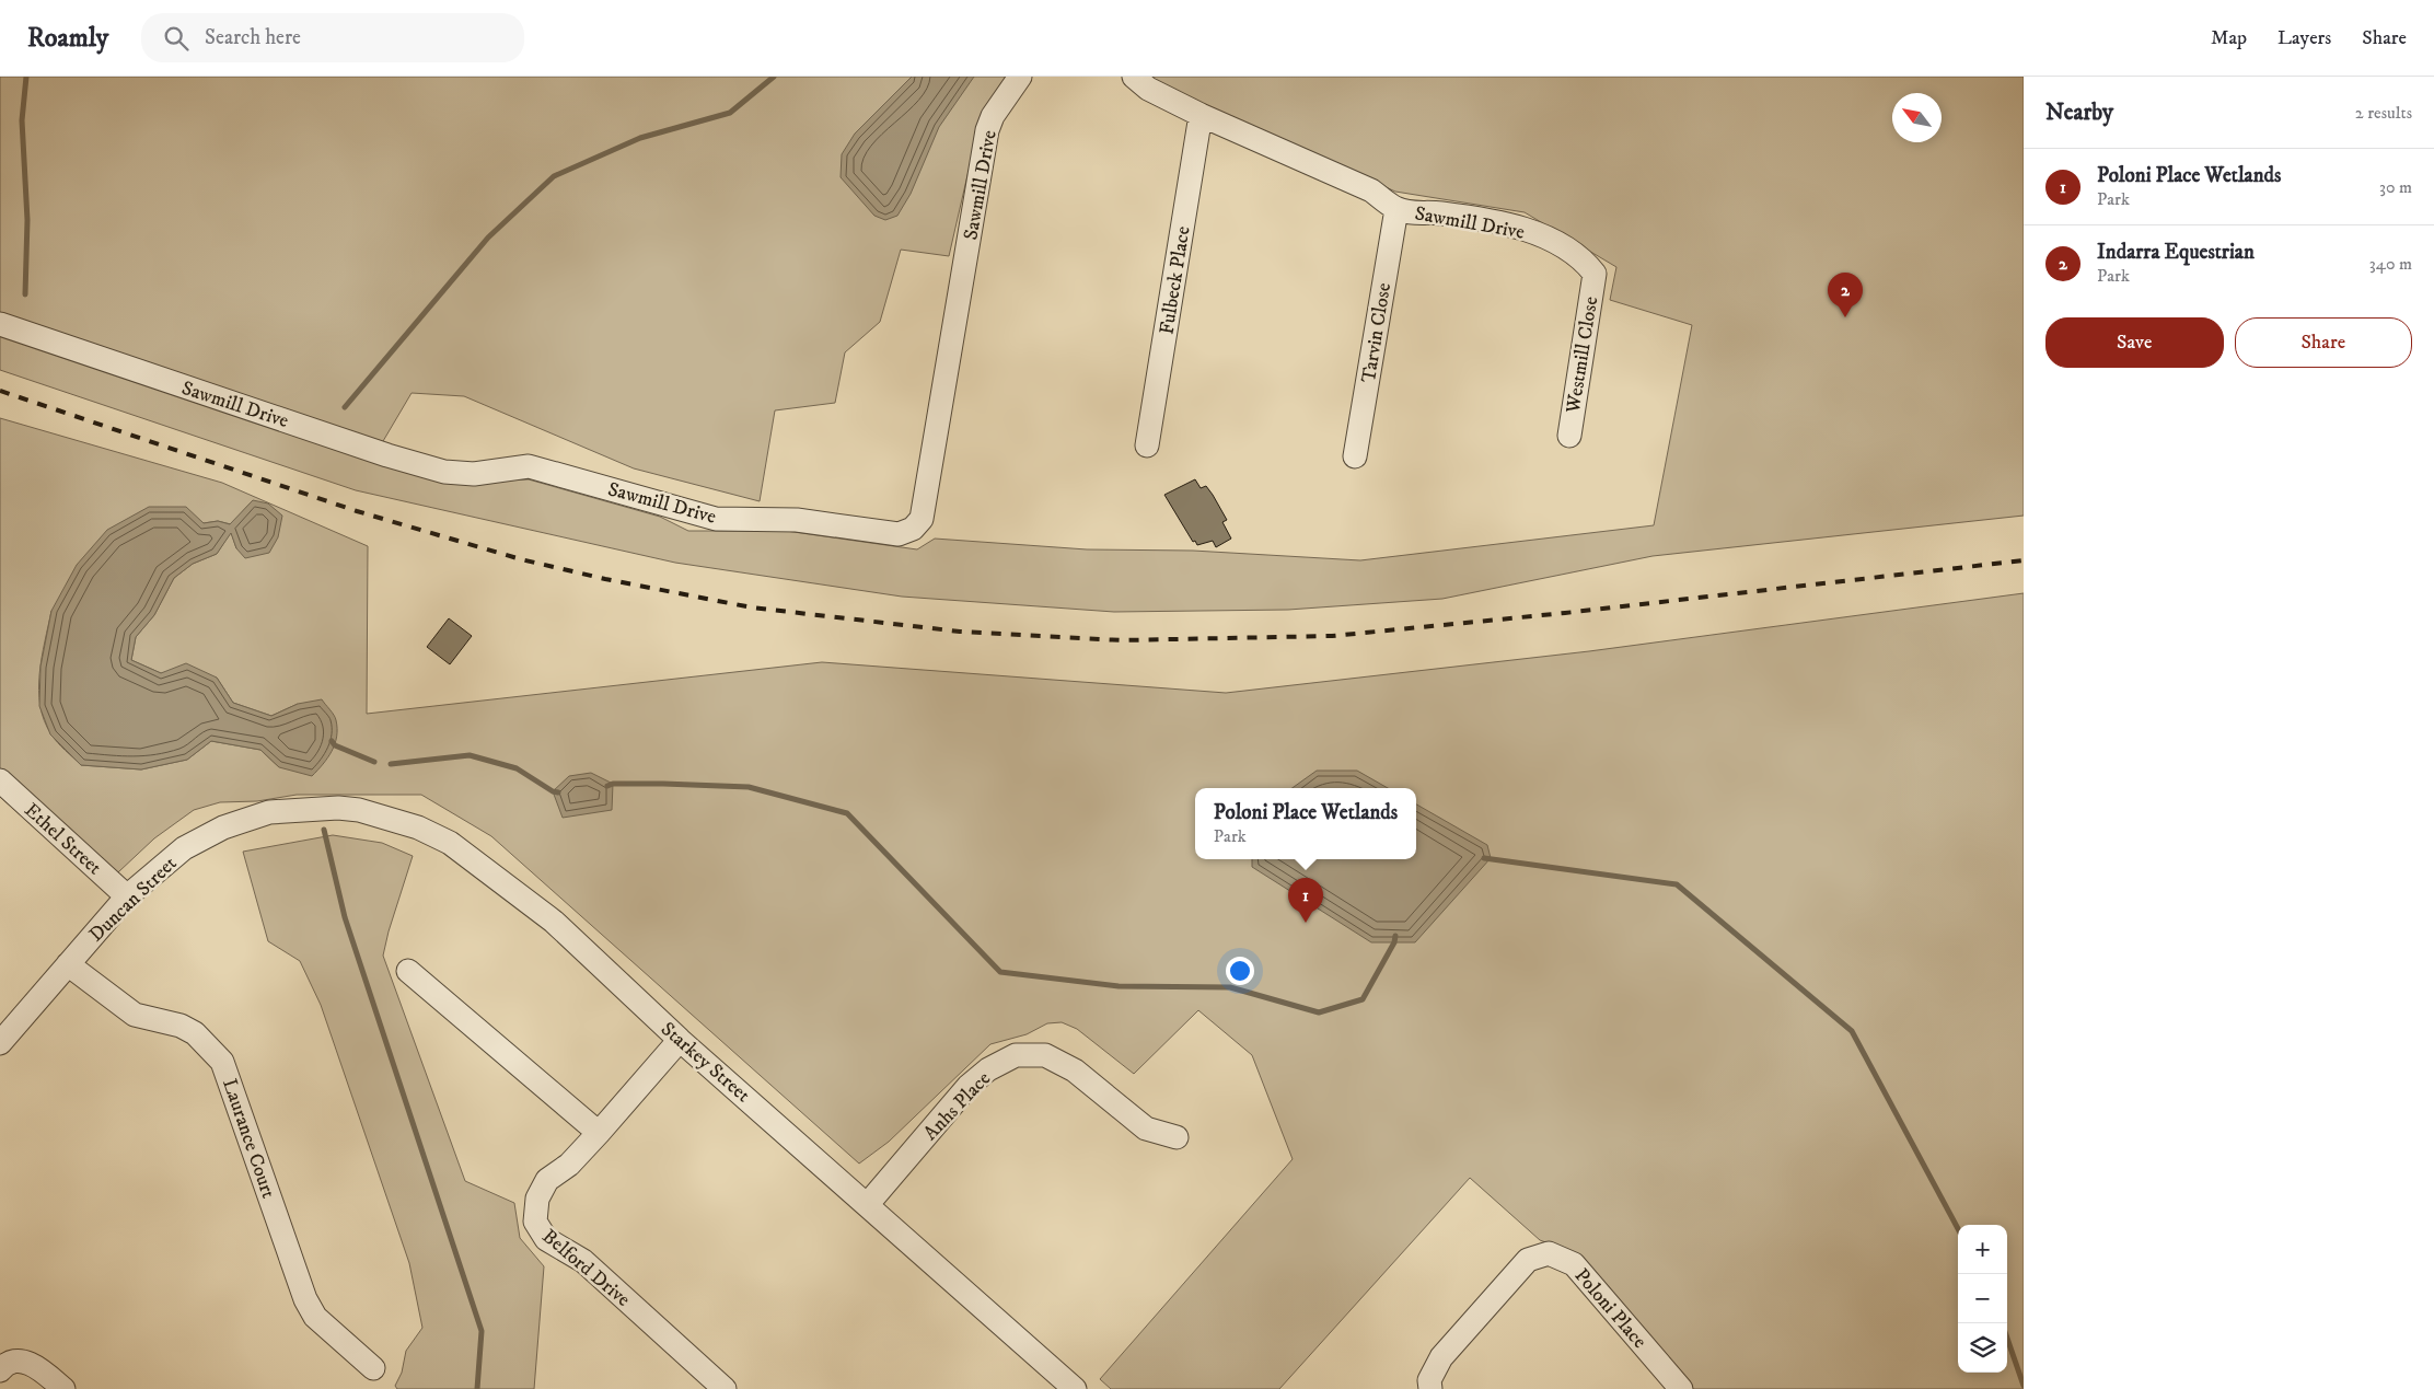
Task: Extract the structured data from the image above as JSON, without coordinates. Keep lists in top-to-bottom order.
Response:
{
  "streets": {
    "street": [
      "Sawmill Drive",
      "Fulbeck Place",
      "Tarvin Close",
      "Westmill Close",
      "Ethel Street",
      "Duncan Street",
      "Starkey Street",
      "Anhs Place",
      "Laurance Court",
      "Belford Drive",
      "Poloni Place"
    ]
  },
  "crossings": [
    ["Sawmill Drive", "Fulbeck Place"],
    ["Sawmill Drive", "Tarvin Close"],
    ["Sawmill Drive", "Westmill Close"],
    ["Ethel Street", "Duncan Street"],
    ["Duncan Street", "Starkey Street"],
    ["Duncan Street", "Laurance Court"],
    ["Starkey Street", "Anhs Place"],
    ["Starkey Street", "Belford Drive"]
  ],
  "north": "top left",
  "page": {
    "header": "Roamly",
    "search": "Search here",
    "nav": ["Map", "Layers", "Share"],
    "heading": ["Nearby", "2 results"],
    "list": [
      {
        "mark": "1",
        "name": "Poloni Place Wetlands",
        "note": "Park",
        "value": "30 m"
      },
      {
        "mark": "2",
        "name": "Indarra Equestrian",
        "note": "Park",
        "value": "340 m"
      }
    ],
    "pins": ["2", "1"],
    "buttons": ["Save", "Share"],
    "popup": ["Poloni Place Wetlands", "Park"],
    "map_buttons": ["+", "−"]
  }
}
